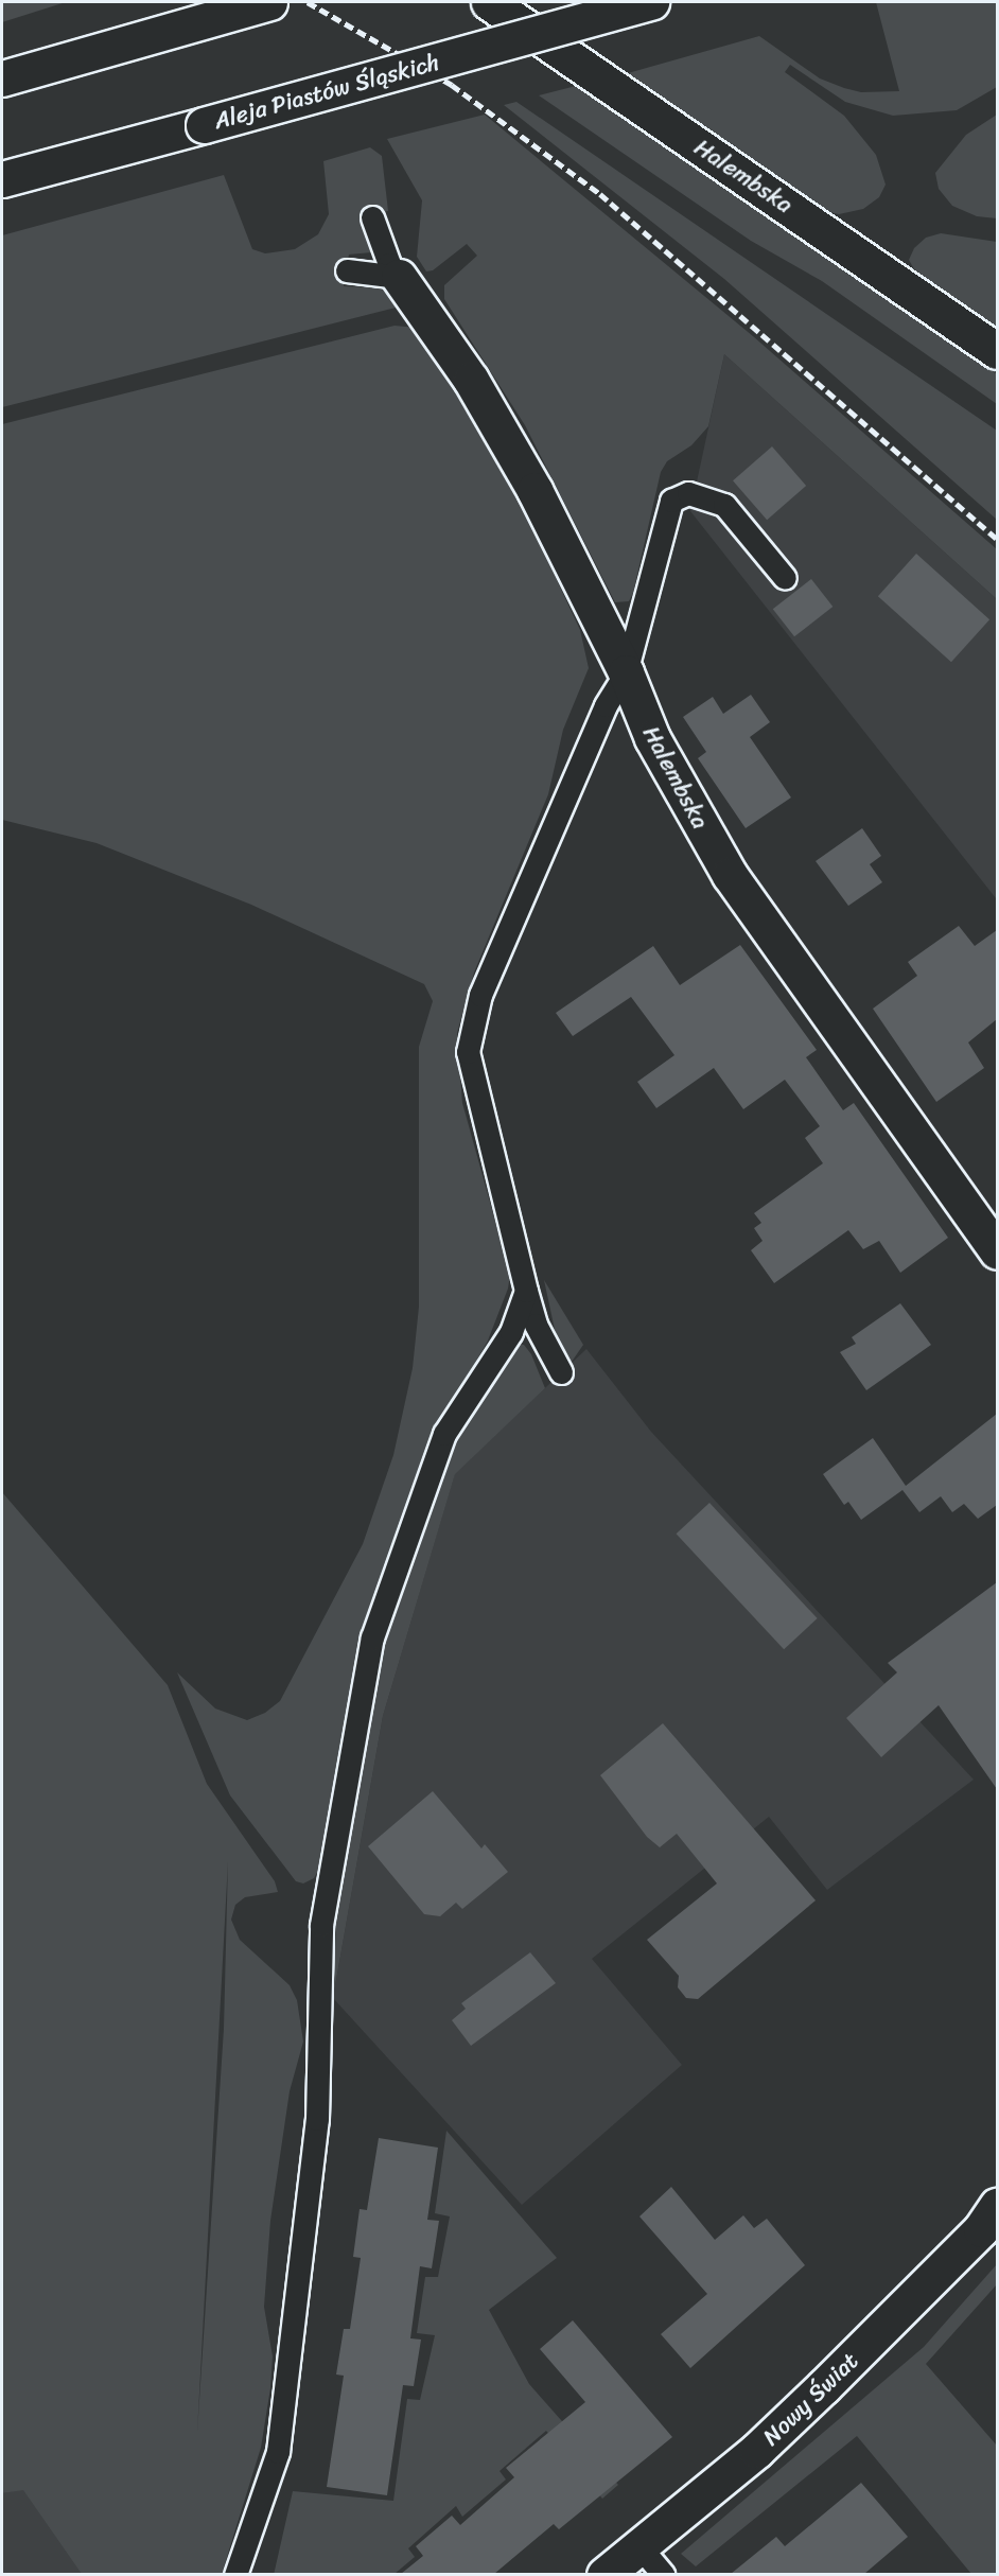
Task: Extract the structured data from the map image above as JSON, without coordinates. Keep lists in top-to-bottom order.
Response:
{
  "streets": {
    "main road": ["Aleja Piastów Śląskich", "Halembska", "Nowy Świat"]
  }
}
